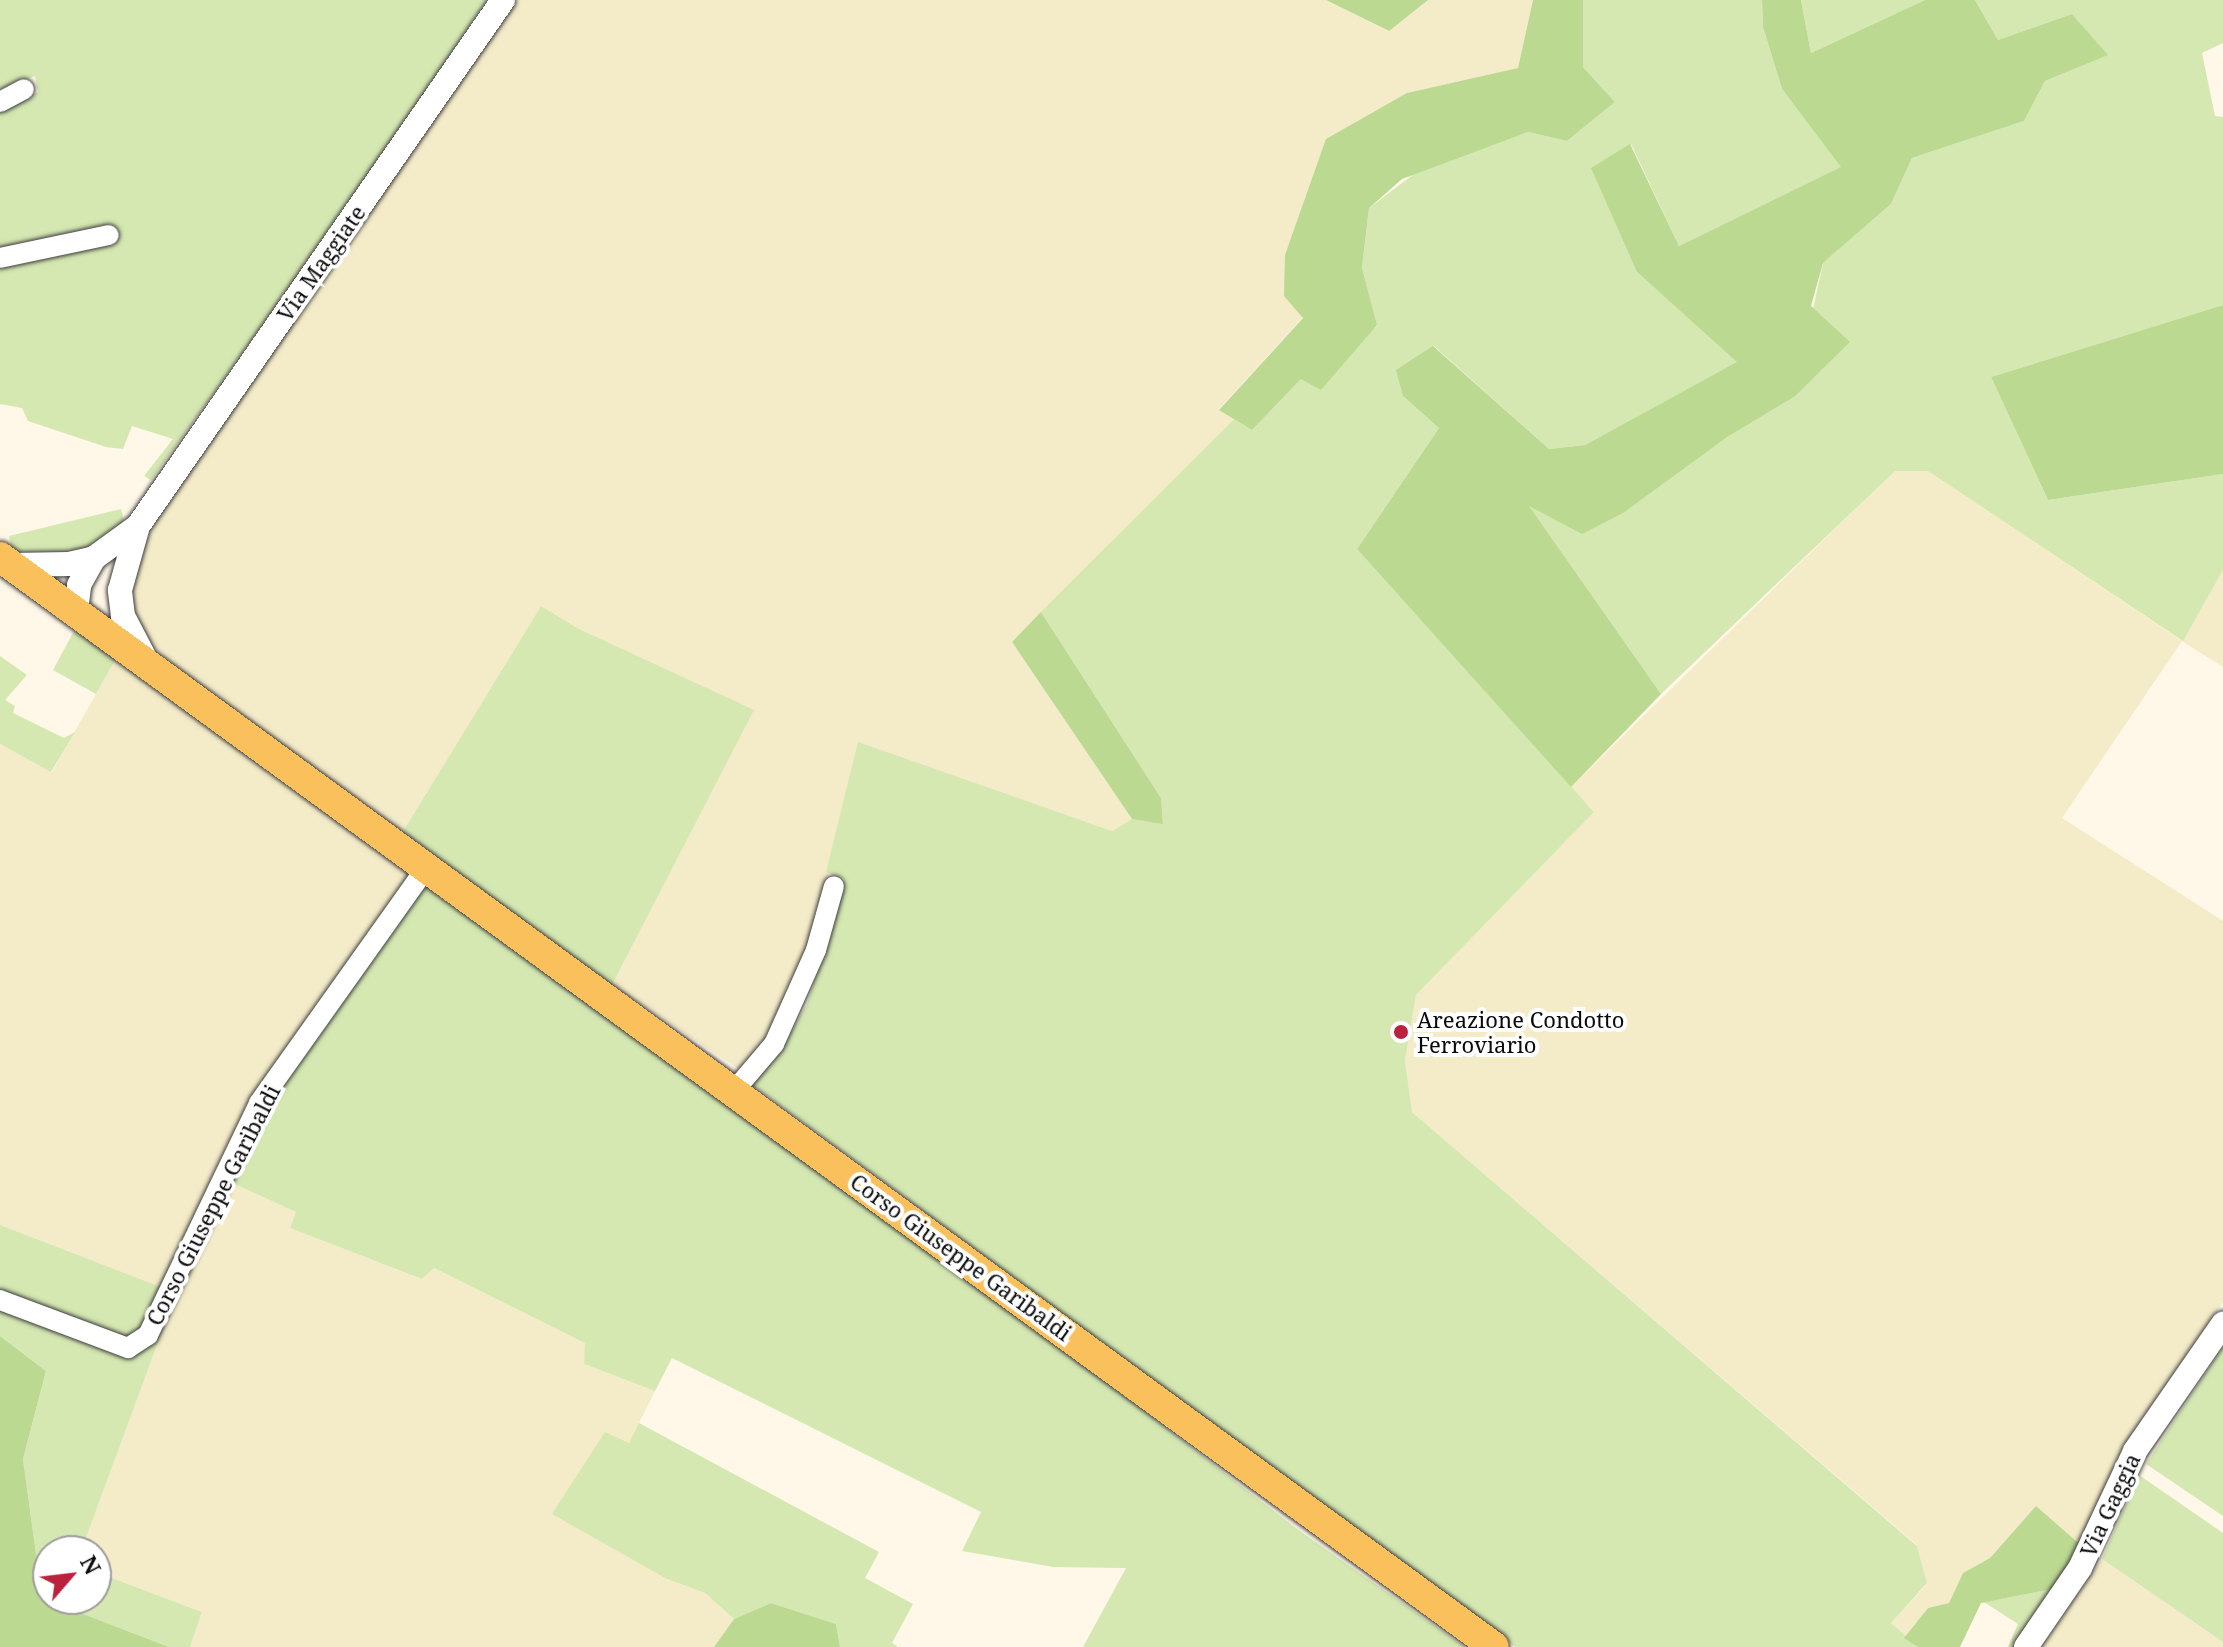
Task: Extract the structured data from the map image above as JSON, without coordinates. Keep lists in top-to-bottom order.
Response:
{
  "streets": {
    "main road": ["Corso Giuseppe Garibaldi"],
    "street": ["Via Maggiate", "Via Gaggia"]
  },
  "crossings": [
    ["Via Maggiate", "Corso Giuseppe Garibaldi"]
  ],
  "places": ["Areazione Condotto Ferroviario"],
  "north": "top right"
}
